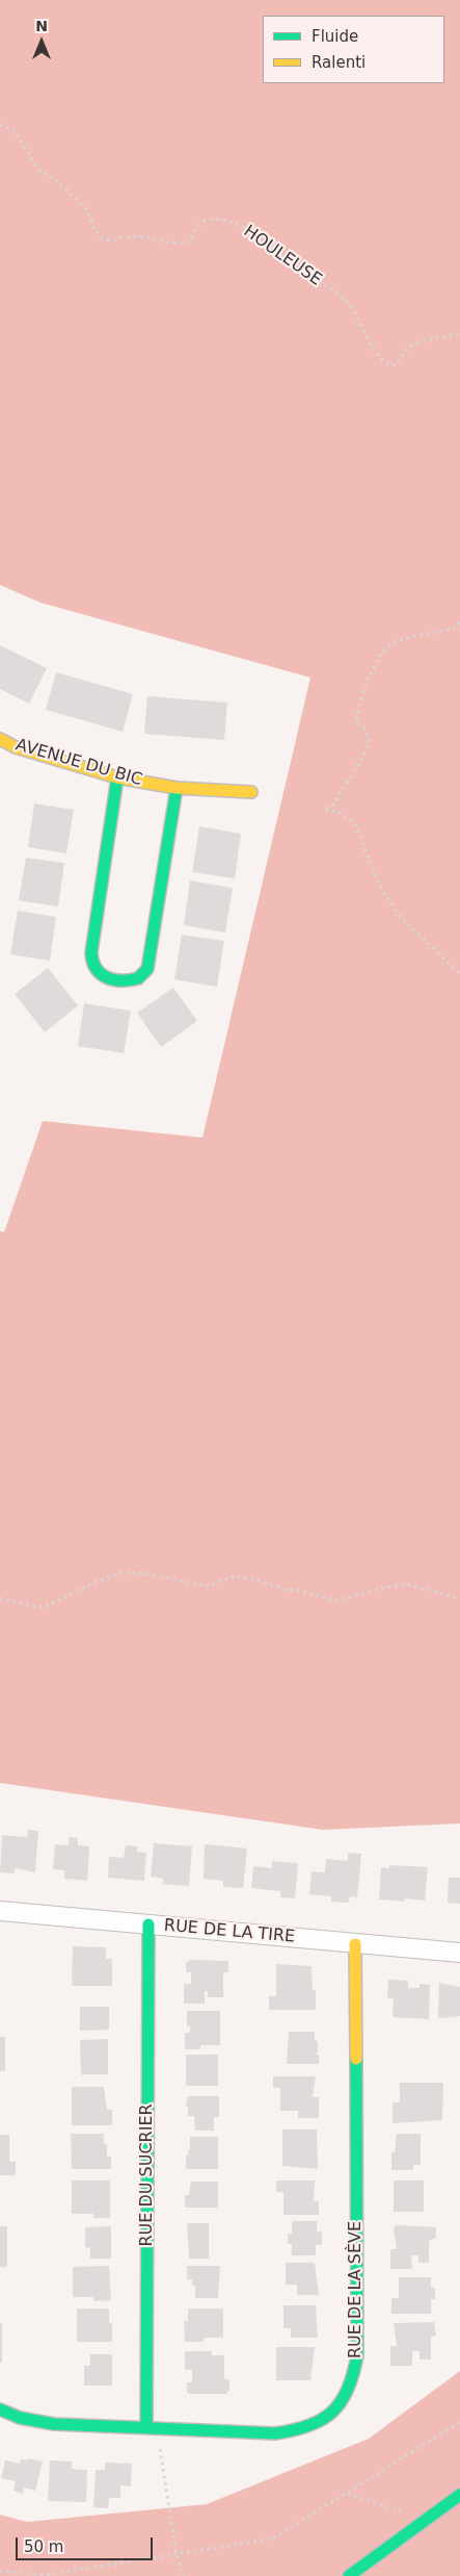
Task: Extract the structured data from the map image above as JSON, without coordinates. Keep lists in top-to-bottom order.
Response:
{
  "streets": {
    "street": [
      "AVENUE DU BIC",
      "RUE DE LA TIRE",
      "RUE DU SUCRIER",
      "RUE DE LA SÈVE"
    ],
    "path": ["HOULEUSE"]
  },
  "crossings": [
    ["RUE DE LA TIRE", "RUE DU SUCRIER"],
    ["RUE DE LA TIRE", "RUE DE LA SÈVE"],
    ["RUE DU SUCRIER", "RUE DE LA SÈVE"]
  ],
  "legend": ["Fluide", "Ralenti"],
  "scale_bar": "50 m",
  "north": "top"
}
